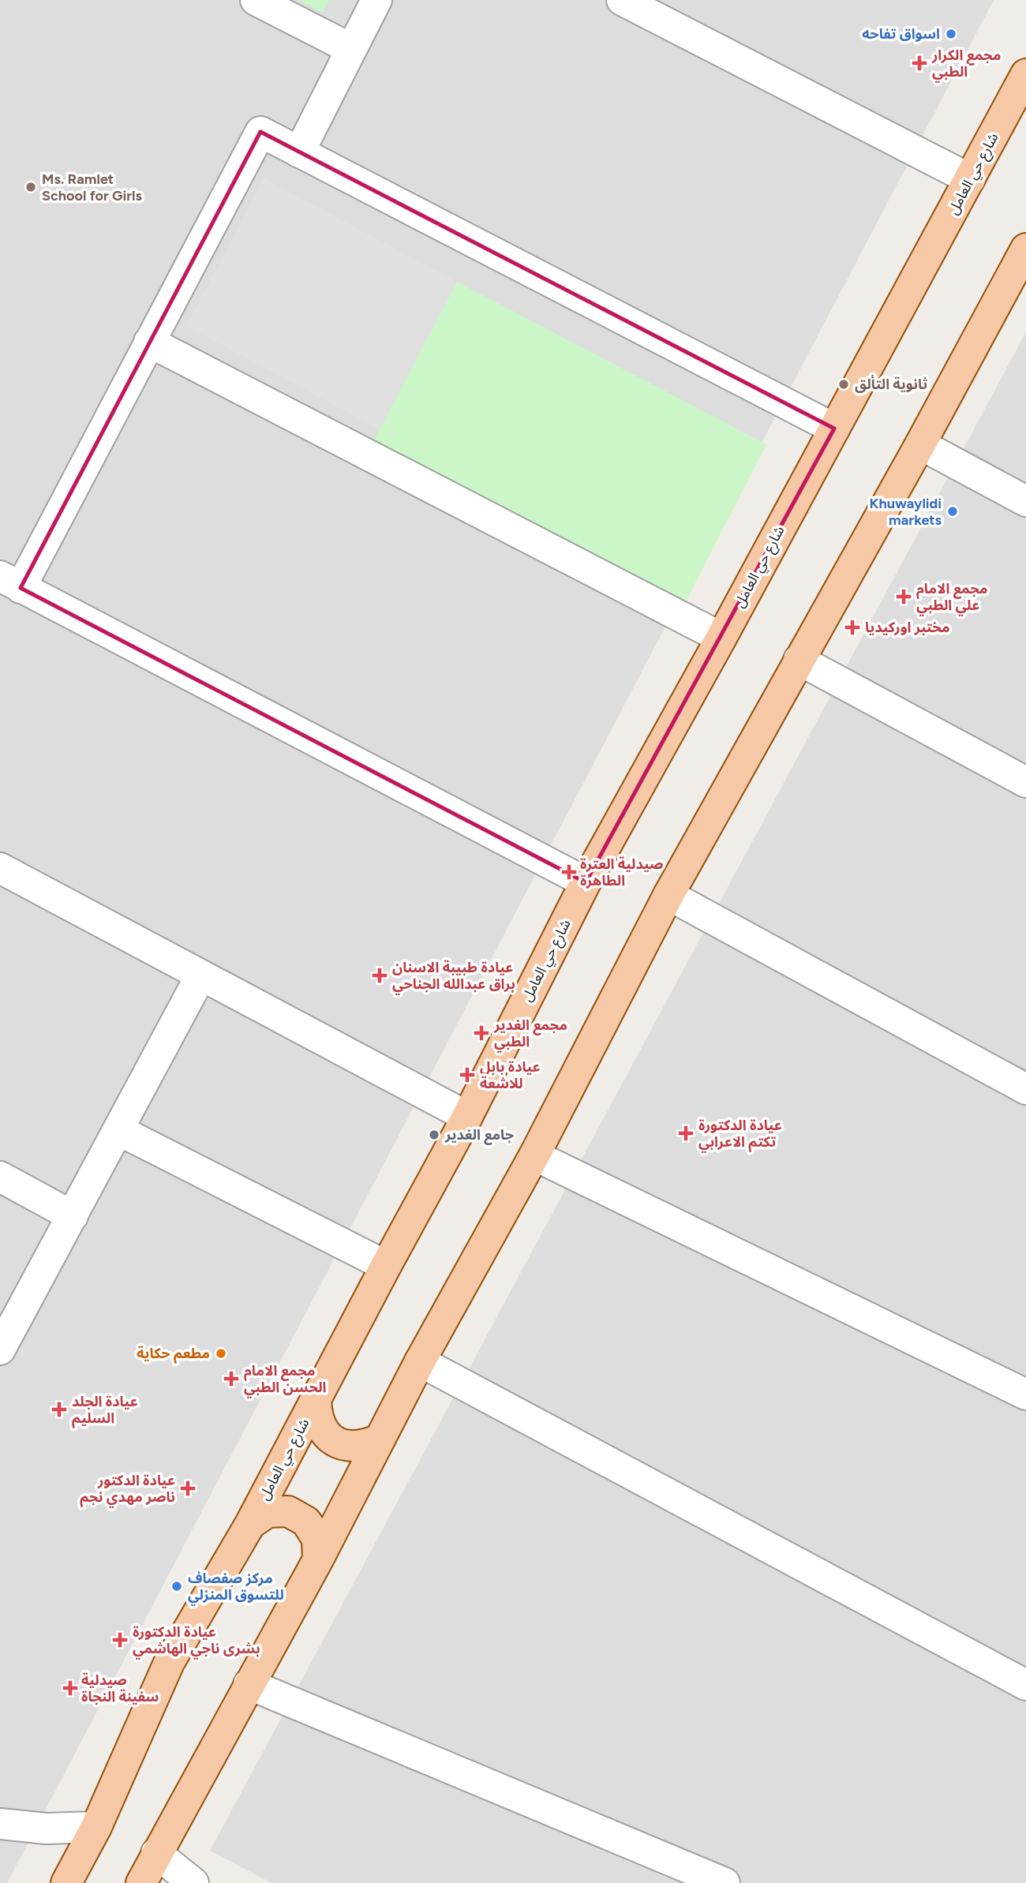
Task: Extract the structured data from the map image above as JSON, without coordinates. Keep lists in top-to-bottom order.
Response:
{
  "streets": {
    "main road": ["شارع حي العامل"]
  },
  "places": {
    "other": [
      "اسواق تفاحه",
      "Ms. Ramlet School for Girls",
      "ثانوية التألق",
      "Khuwaylidi markets",
      "جامع الغدير",
      "مطعم حكاية",
      "مركز صفصاف للتسوق المنزلي"
    ],
    "health": [
      "مجمع الكرار الطبي",
      "مجمع الامام علي الطبي",
      "مختبر اوركيديا",
      "صيدلية العترة الطاهرة",
      "عيادة طبيبة الاسنان براق عبدالله الجناحي",
      "مجمع الغدير الطبي",
      "عيادة بابل للاشعة",
      "عيادة الدكتورة تكتم الاعرابي",
      "مجمع الامام الحسن الطبي",
      "عيادة الجلد السليم",
      "عيادة الدكتور ناصر مهدي نجم",
      "عيادة الدكتورة بشرى ناجي الهاشمي",
      "صيدلية سفينة النجاة"
    ]
  }
}
